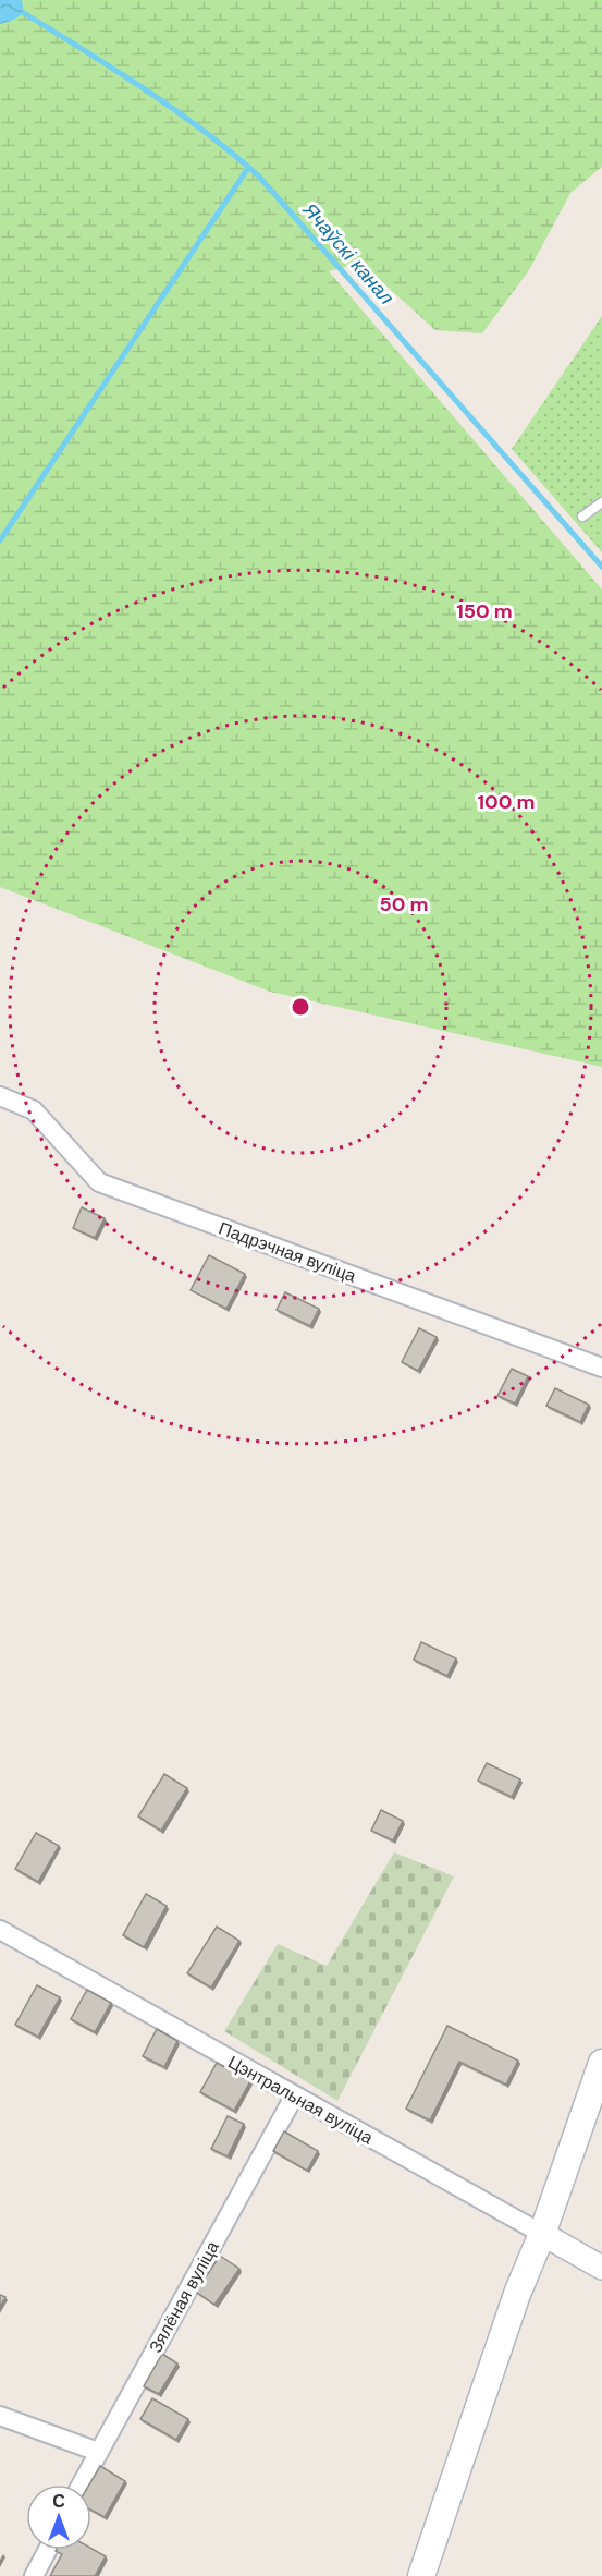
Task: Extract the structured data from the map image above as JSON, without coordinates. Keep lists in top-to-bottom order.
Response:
{
  "streets": {
    "street": ["Падрэчная вуліца", "Цэнтральная вуліца", "Зялёная вуліца"]
  },
  "crossings": [
    ["Цэнтральная вуліца", "Зялёная вуліца"]
  ],
  "water": ["Ячаўскі канал"],
  "north": "top",
  "rings": ["150 m", "100 m", "50 m"]
}
